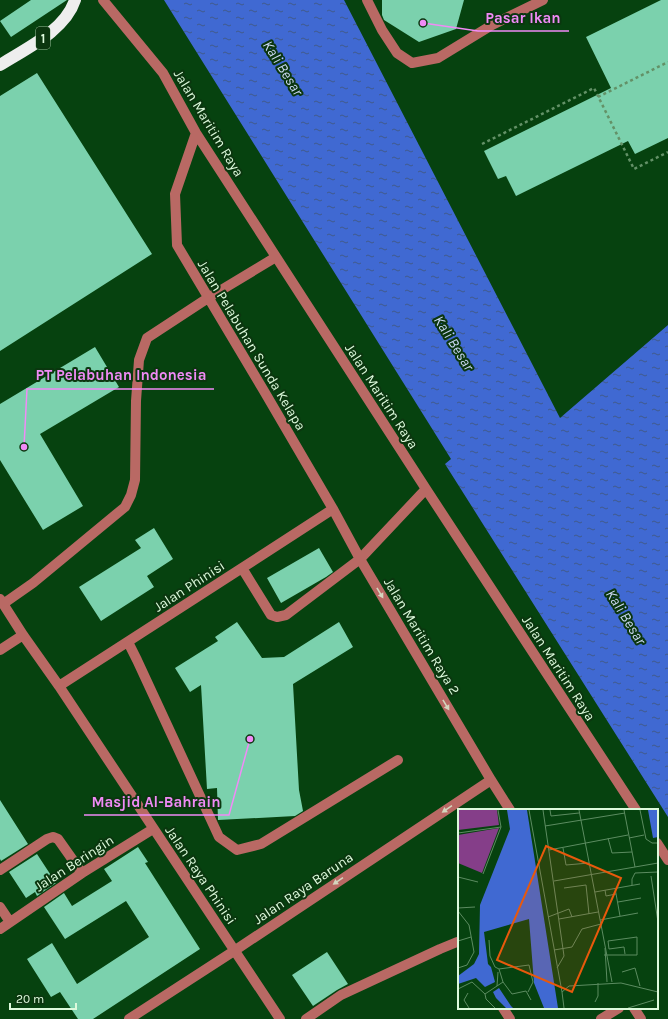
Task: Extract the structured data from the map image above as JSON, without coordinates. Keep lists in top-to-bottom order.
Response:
{
  "streets": {
    "highway": ["1"],
    "street": [
      "Jalan Maritim Raya",
      "Jalan Pelabuhan Sunda Kelapa",
      "Jalan Phinisi",
      "Jalan Maritim Raya 2",
      "Jalan Beringin",
      "Jalan Raya Phinisi",
      "Jalan Raya Baruna"
    ]
  },
  "crossings": [
    ["Jalan Maritim Raya", "Jalan Pelabuhan Sunda Kelapa"],
    ["Jalan Pelabuhan Sunda Kelapa", "Jalan Phinisi"],
    ["Jalan Pelabuhan Sunda Kelapa", "Jalan Maritim Raya 2"],
    ["Jalan Phinisi", "Jalan Raya Phinisi"],
    ["Jalan Maritim Raya 2", "Jalan Raya Baruna"],
    ["Jalan Beringin", "Jalan Raya Phinisi"],
    ["Jalan Raya Phinisi", "Jalan Raya Baruna"]
  ],
  "one_way": ["Jalan Maritim Raya 2", "Jalan Raya Baruna"],
  "water": ["Kali Besar"],
  "places": ["Pasar Ikan", "PT Pelabuhan Indonesia", "Masjid Al-Bahrain"],
  "scale_bar": "20 m"
}
